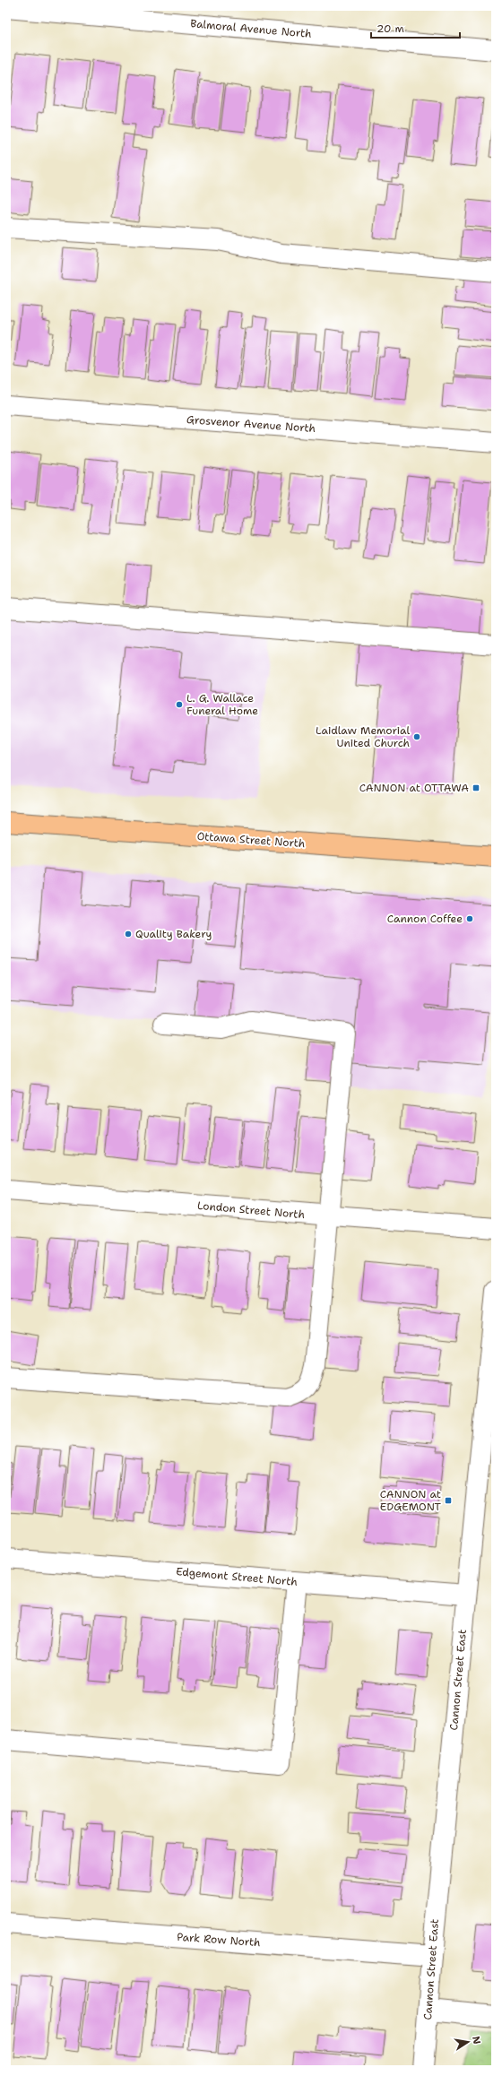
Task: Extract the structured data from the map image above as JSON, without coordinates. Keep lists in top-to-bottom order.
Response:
{
  "streets": {
    "main road": ["Ottawa Street North"],
    "street": [
      "Balmoral Avenue North",
      "Grosvenor Avenue North",
      "London Street North",
      "Edgemont Street North",
      "Cannon Street East",
      "Park Row North"
    ]
  },
  "crossings": [
    ["Edgemont Street North", "Cannon Street East"],
    ["Cannon Street East", "Park Row North"]
  ],
  "places": {
    "other": [
      "L. G. Wallace Funeral Home",
      "Laidlaw Memorial United Church",
      "Cannon Coffee",
      "Quality Bakery"
    ],
    "transit": ["CANNON at OTTAWA", "CANNON at EDGEMONT"]
  },
  "scale_bar": "20 m",
  "north": "right"
}
